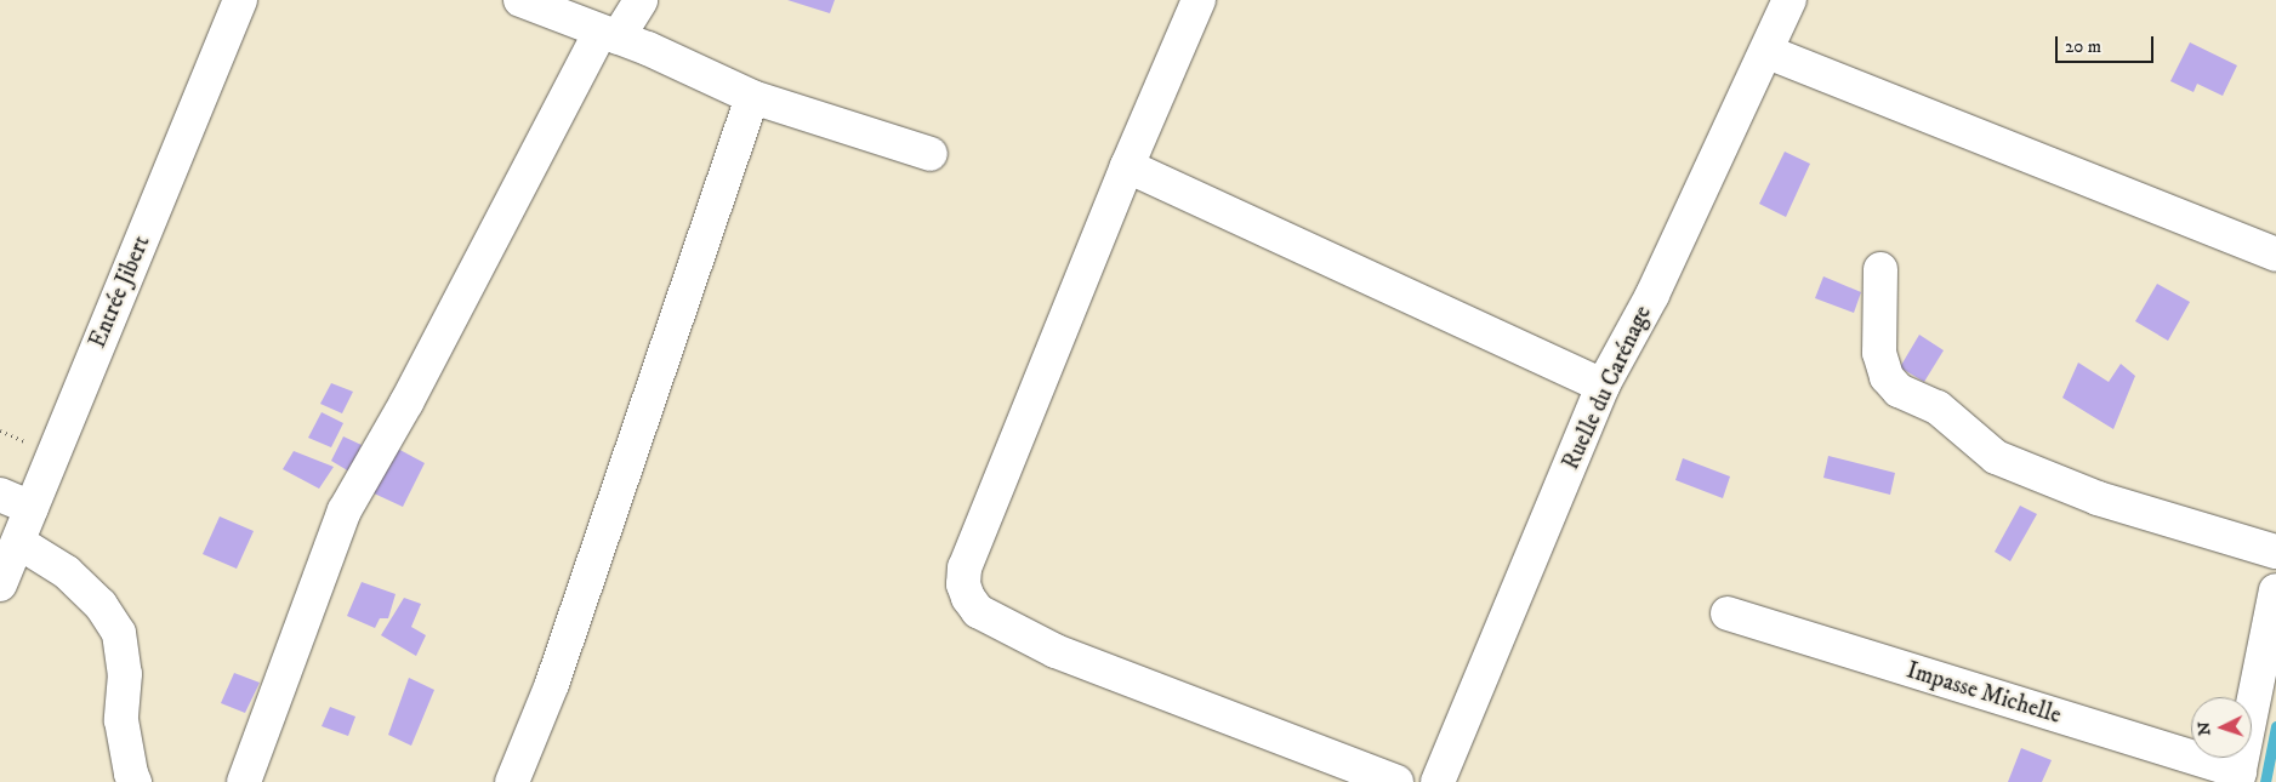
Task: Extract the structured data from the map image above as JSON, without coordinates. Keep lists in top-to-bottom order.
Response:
{
  "streets": {
    "street": ["Entrée Jibert", "Ruelle du Carénage", "Impasse Michelle"]
  },
  "scale_bar": "20 m",
  "north": "left"
}
